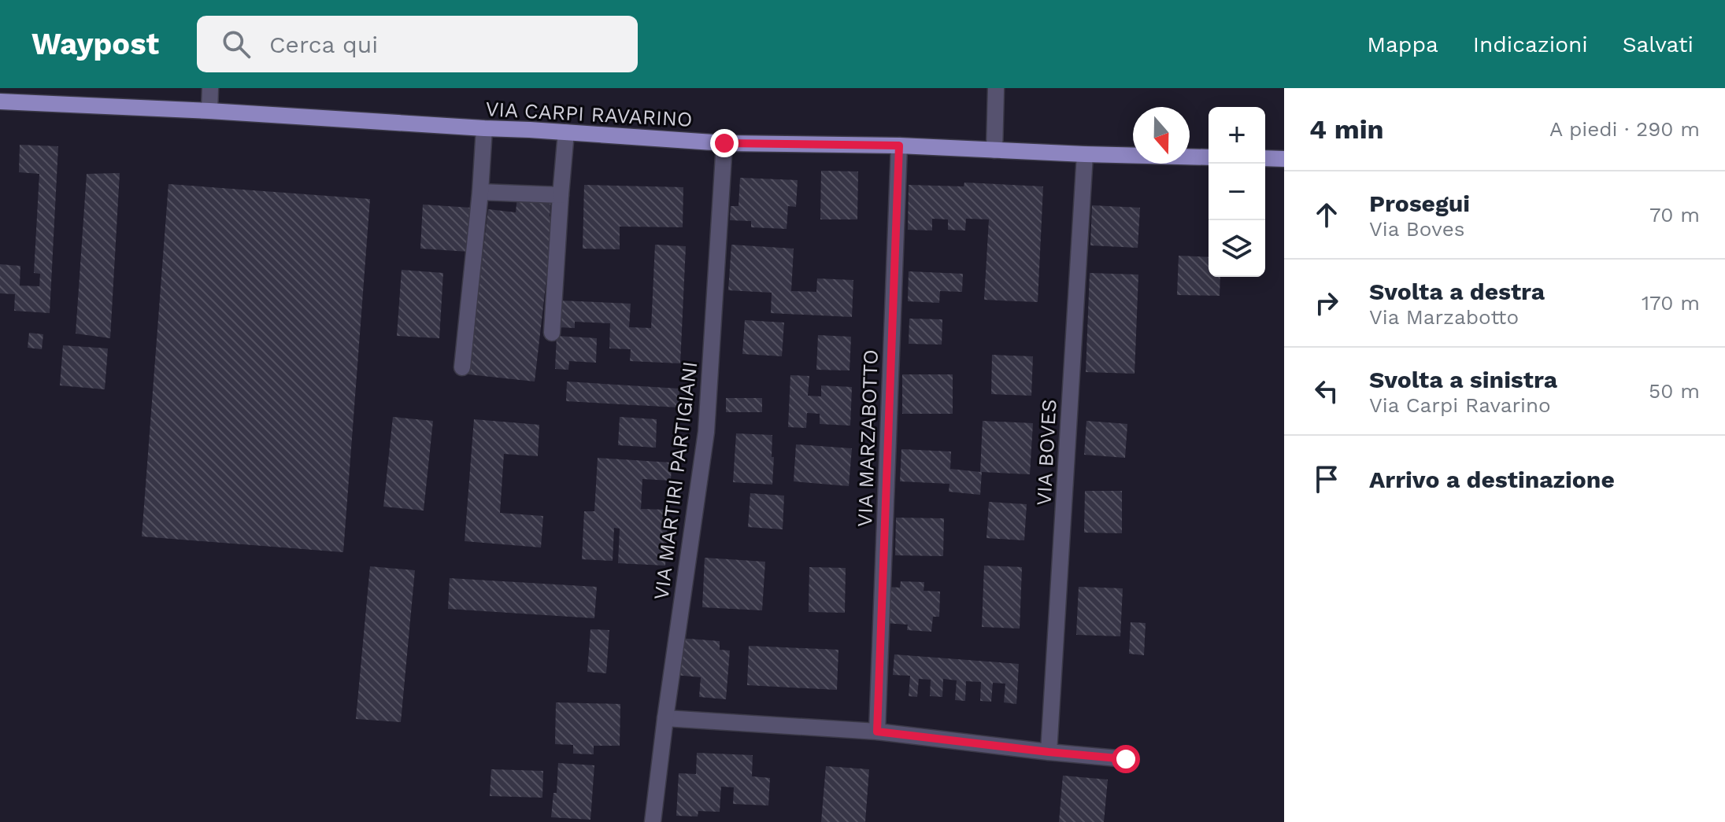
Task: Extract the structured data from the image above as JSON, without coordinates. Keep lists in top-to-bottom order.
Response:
{
  "streets": {
    "main road": ["VIA CARPI RAVARINO"],
    "street": ["VIA MARZABOTTO", "VIA BOVES", "VIA MARTIRI PARTIGIANI"]
  },
  "crossings": [
    ["VIA CARPI RAVARINO", "VIA MARZABOTTO"],
    ["VIA CARPI RAVARINO", "VIA BOVES"],
    ["VIA CARPI RAVARINO", "VIA MARTIRI PARTIGIANI"]
  ],
  "north": "bottom",
  "page": {
    "header": "Waypost",
    "search": "Cerca qui",
    "nav": ["Mappa", "Indicazioni", "Salvati"],
    "heading": ["4 min", "A piedi · 290 m"],
    "map_buttons": ["+", "−"],
    "list": [
      ["Prosegui", "Via Boves", "70 m"],
      ["Svolta a destra", "Via Marzabotto", "170 m"],
      ["Svolta a sinistra", "Via Carpi Ravarino", "50 m"],
      "Arrivo a destinazione"
    ]
  }
}
